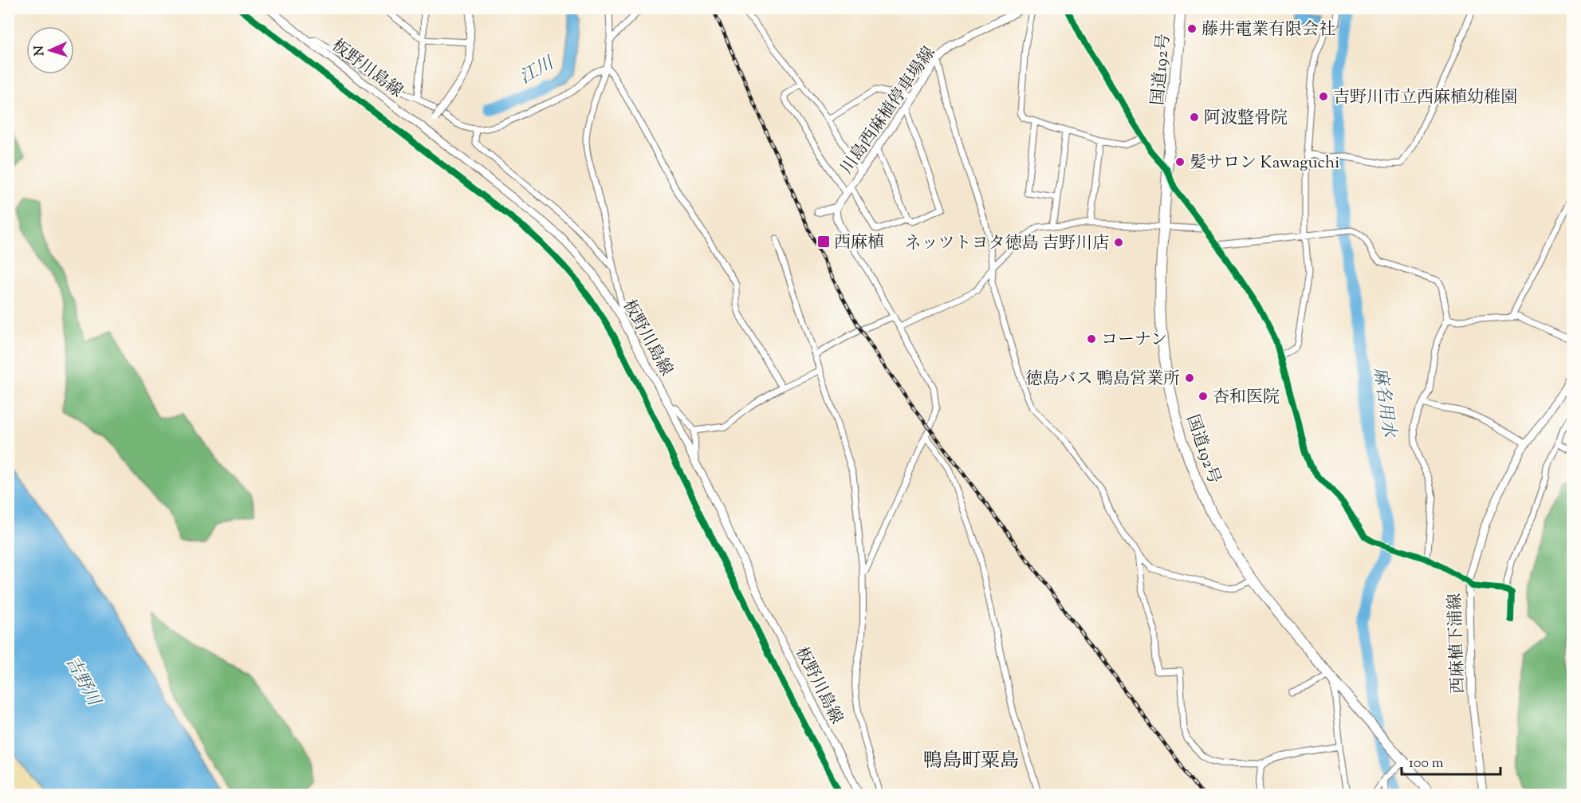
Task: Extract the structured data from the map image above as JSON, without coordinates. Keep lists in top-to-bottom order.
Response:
{
  "streets": {
    "highway": ["国道192号"],
    "main road": ["板野川島線", "川島西麻植停車場線", "西麻植下浦線"]
  },
  "districts": ["鴨島町粟島"],
  "water": ["江川", "麻名用水", "吉野川"],
  "places": {
    "other": [
      "藤井電業有限会社",
      "吉野川市立西麻植幼稚園",
      "阿波整骨院",
      "髪サロン Kawaguchi",
      "ネッツトヨタ徳島 吉野川店",
      "コーナン",
      "徳島バス 鴨島営業所",
      "杏和医院"
    ],
    "transit": ["西麻植"]
  },
  "scale_bar": "100 m",
  "north": "left"
}
